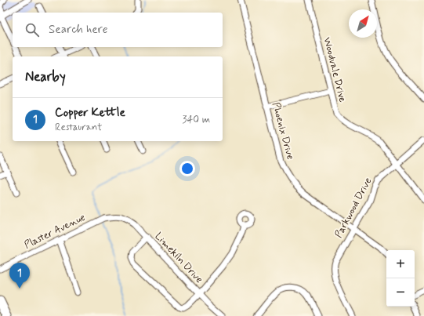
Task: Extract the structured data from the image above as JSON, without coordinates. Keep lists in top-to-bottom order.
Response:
{
  "streets": {
    "street": [
      "Woodvale Drive",
      "Phoenix Drive",
      "Parkwood Drive",
      "Plaster Avenue",
      "Limekiln Drive"
    ]
  },
  "crossings": [
    ["Woodvale Drive", "Parkwood Drive"],
    ["Phoenix Drive", "Parkwood Drive"],
    ["Plaster Avenue", "Limekiln Drive"]
  ],
  "north": "top right",
  "page": {
    "search": "Search here",
    "heading": "Nearby",
    "list": [
      {
        "mark": "1",
        "name": "Copper Kettle",
        "note": "Restaurant",
        "value": "340 m"
      }
    ],
    "map_buttons": ["+", "−"],
    "pins": "1"
  }
}
